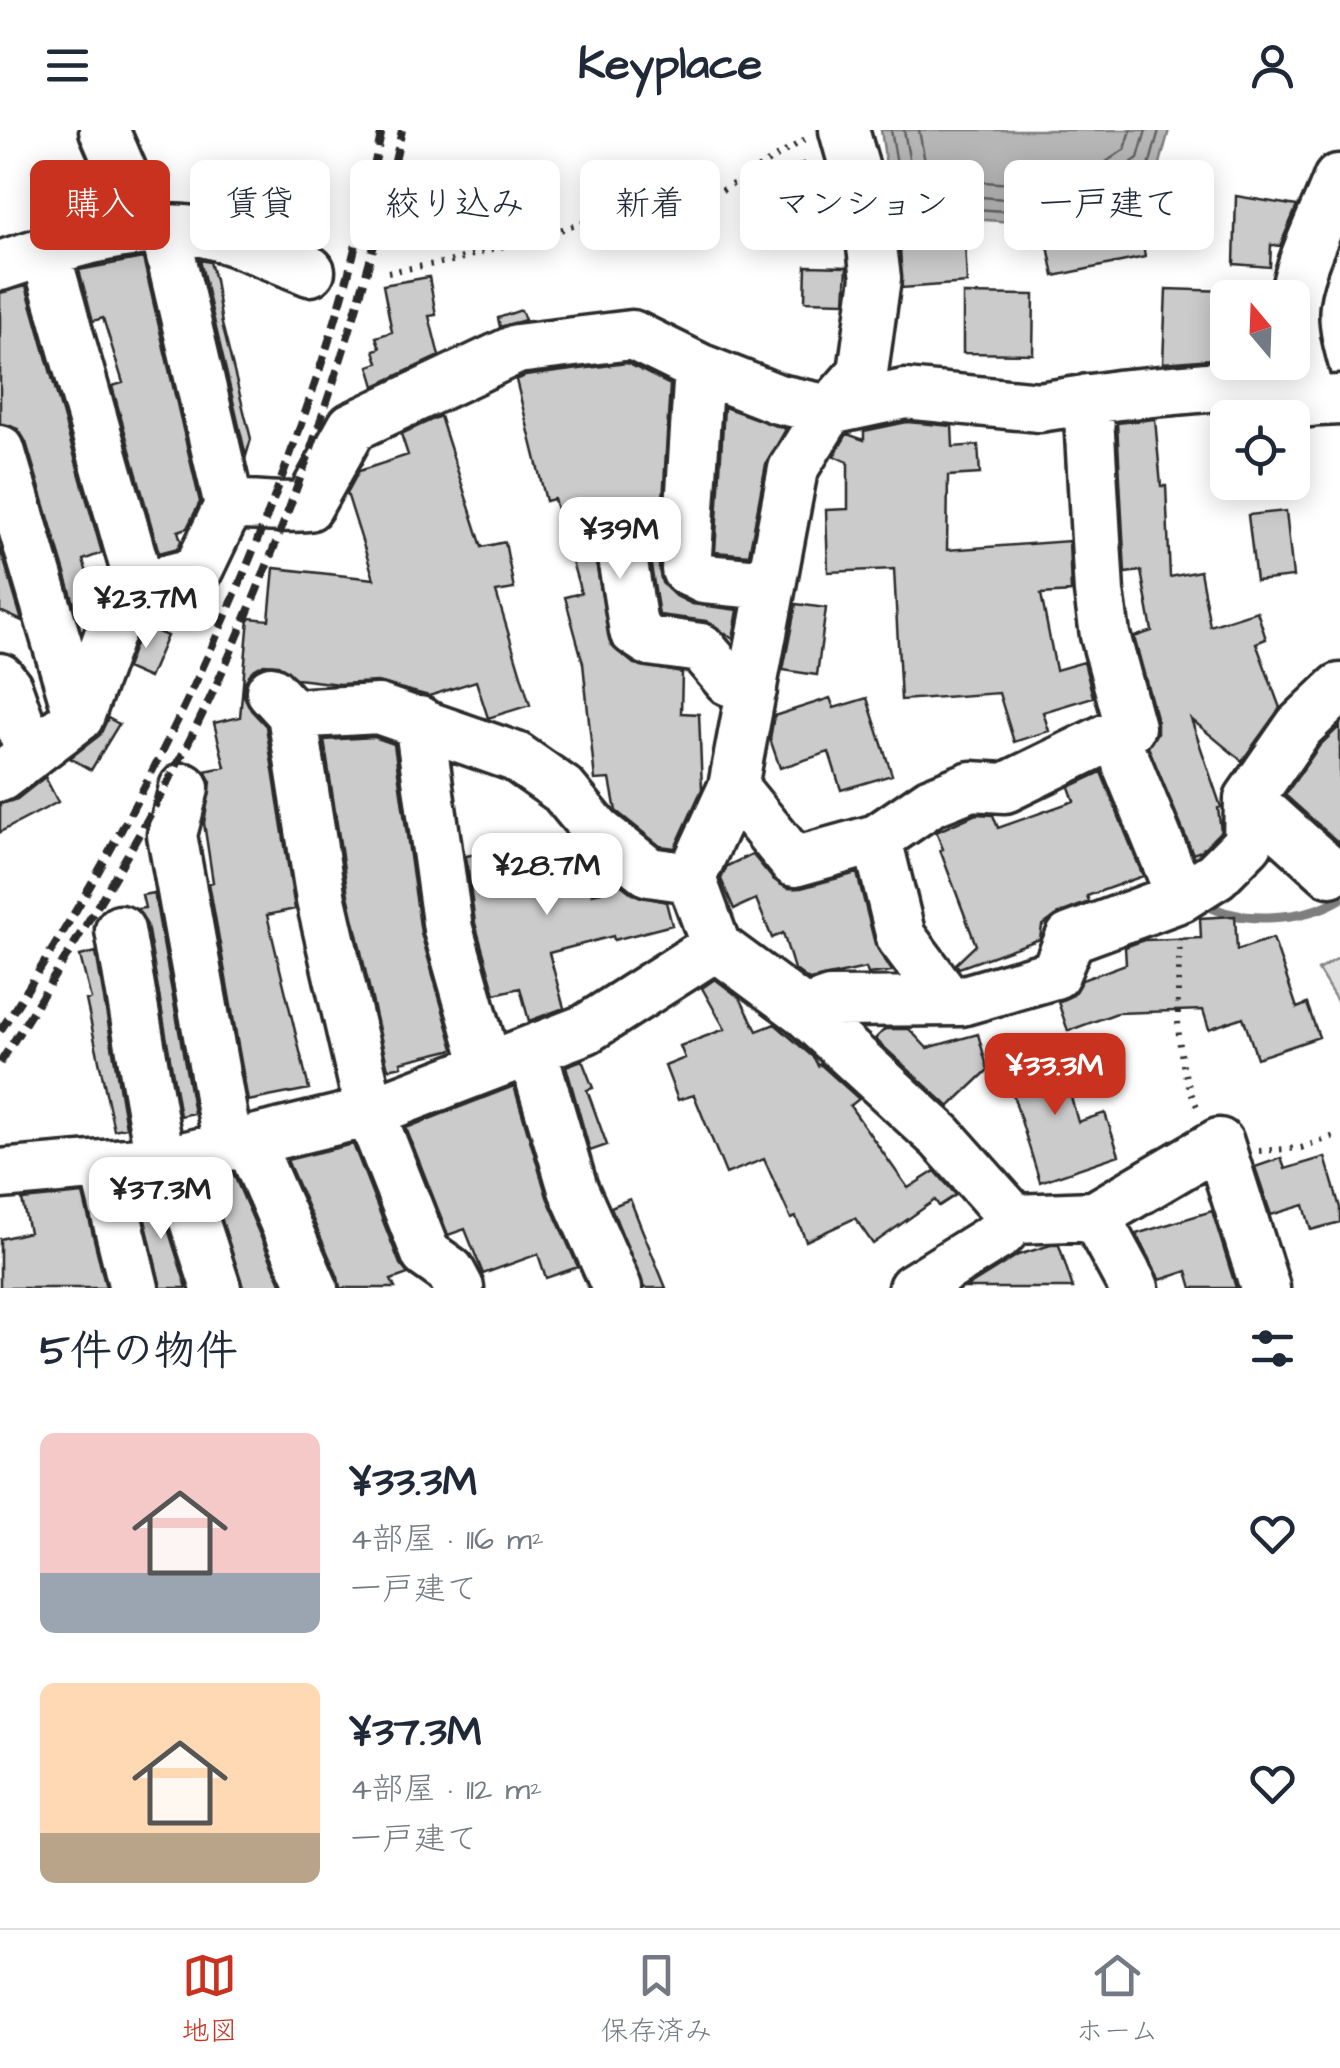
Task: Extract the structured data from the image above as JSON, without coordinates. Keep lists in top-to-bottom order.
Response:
{
  "north": "top",
  "page": {
    "header": "Keyplace",
    "chip": [
      "購入",
      "賃貸",
      "絞り込み",
      "新着",
      "マンション",
      "一戸建て"
    ],
    "price": [
      "¥39M",
      "¥23.7M",
      "¥28.7M",
      "¥33.3M",
      "¥37.3M"
    ],
    "heading": "5件の物件",
    "list": [
      {
        "name": "¥33.3M",
        "note": "4部屋 · 116 m² · 一戸建て"
      },
      {
        "name": "¥37.3M",
        "note": "4部屋 · 112 m² · 一戸建て"
      }
    ],
    "tabs": ["地図", "保存済み", "ホーム"]
  }
}
